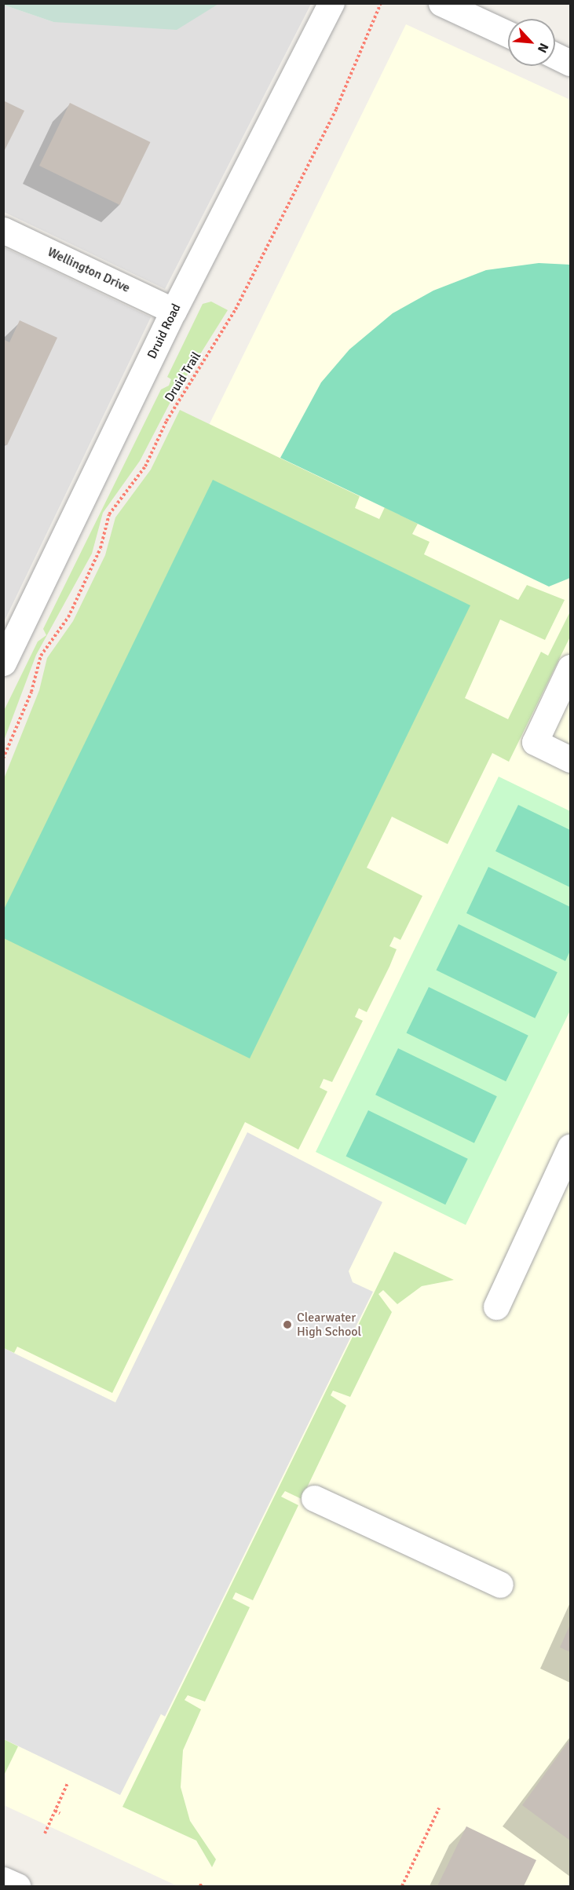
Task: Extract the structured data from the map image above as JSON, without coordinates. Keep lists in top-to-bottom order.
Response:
{
  "streets": {
    "street": ["Wellington Drive", "Druid Road"],
    "path": ["Druid Trail"]
  },
  "crossings": [
    ["Wellington Drive", "Druid Road"]
  ],
  "places": ["Clearwater High School"],
  "north": "bottom right"
}
